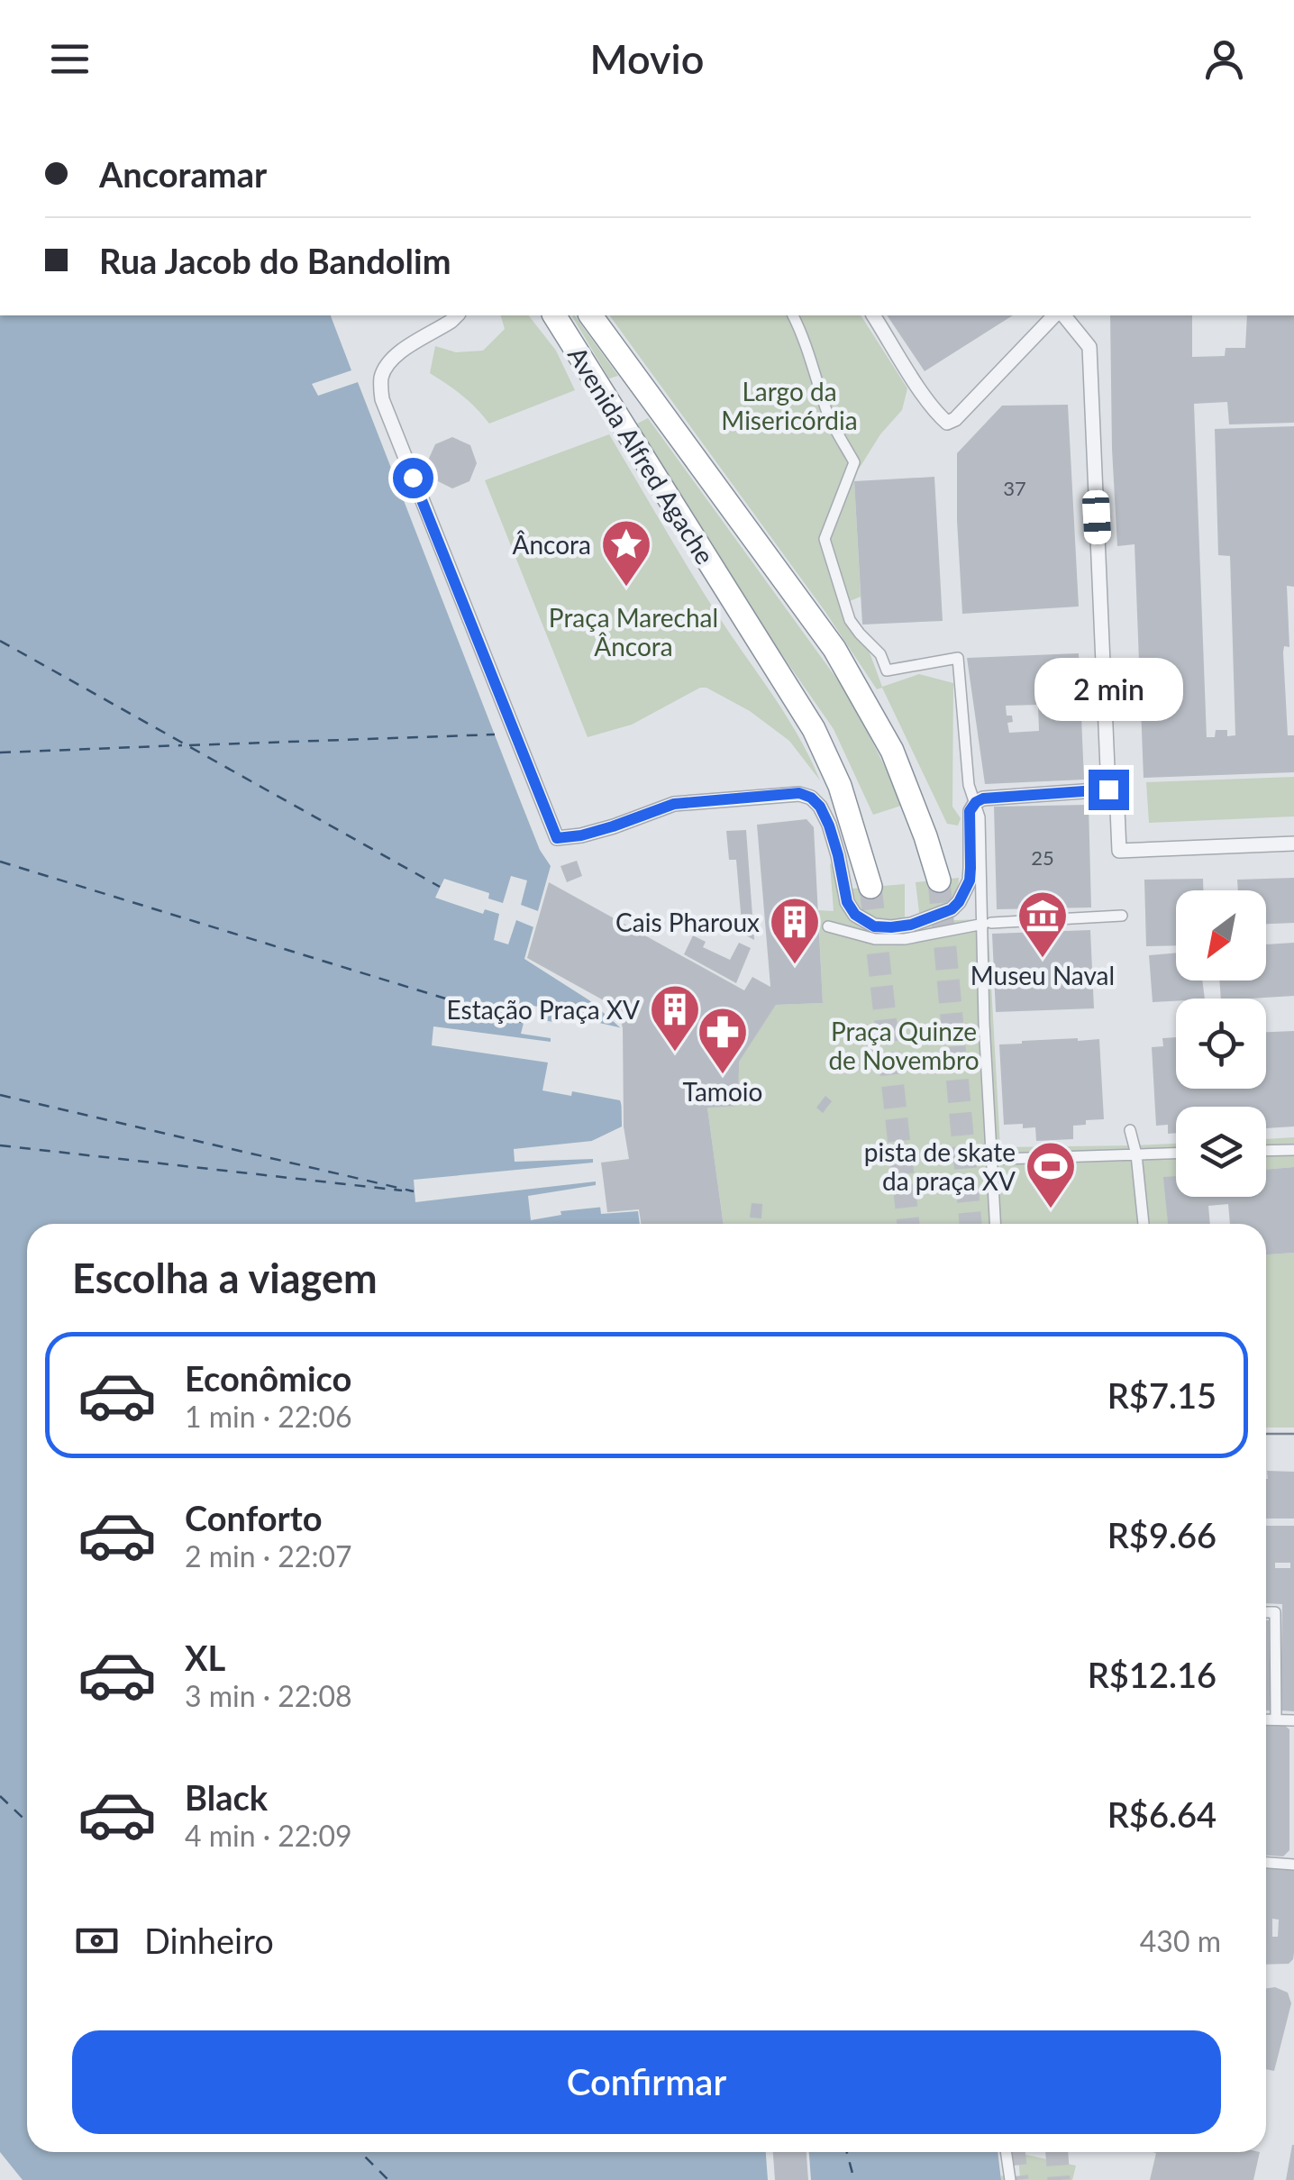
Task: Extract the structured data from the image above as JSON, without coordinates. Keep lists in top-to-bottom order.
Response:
{
  "streets": {
    "highway": ["Avenida Alfred Agache"]
  },
  "parks": ["Largo da Misericórdia", "Praça Marechal Âncora", "Praça Quinze de Novembro"],
  "places": {
    "place": ["Âncora"],
    "museum": ["Museu Naval"],
    "building": ["Cais Pharoux", "Estação Praça XV"],
    "pharmacy": ["Tamoio"],
    "sports": ["pista de skate da praça XV"]
  },
  "house_numbers": ["37", "25"],
  "north": "bottom left",
  "page": {
    "header": "Movio",
    "banner": ["Ancoramar", "Rua Jacob do Bandolim"],
    "bubble": "2 min",
    "heading": "Escolha a viagem",
    "list": [
      {
        "name": "Econômico",
        "note": "1 min · 22:06",
        "value": "R$7.15"
      },
      {
        "name": "Conforto",
        "note": "2 min · 22:07",
        "value": "R$9.66"
      },
      {
        "name": "XL",
        "note": "3 min · 22:08",
        "value": "R$12.16"
      },
      {
        "name": "Black",
        "note": "4 min · 22:09",
        "value": "R$6.64"
      }
    ],
    "pay": ["Dinheiro", "430 m"],
    "buttons": "Confirmar"
  }
}
